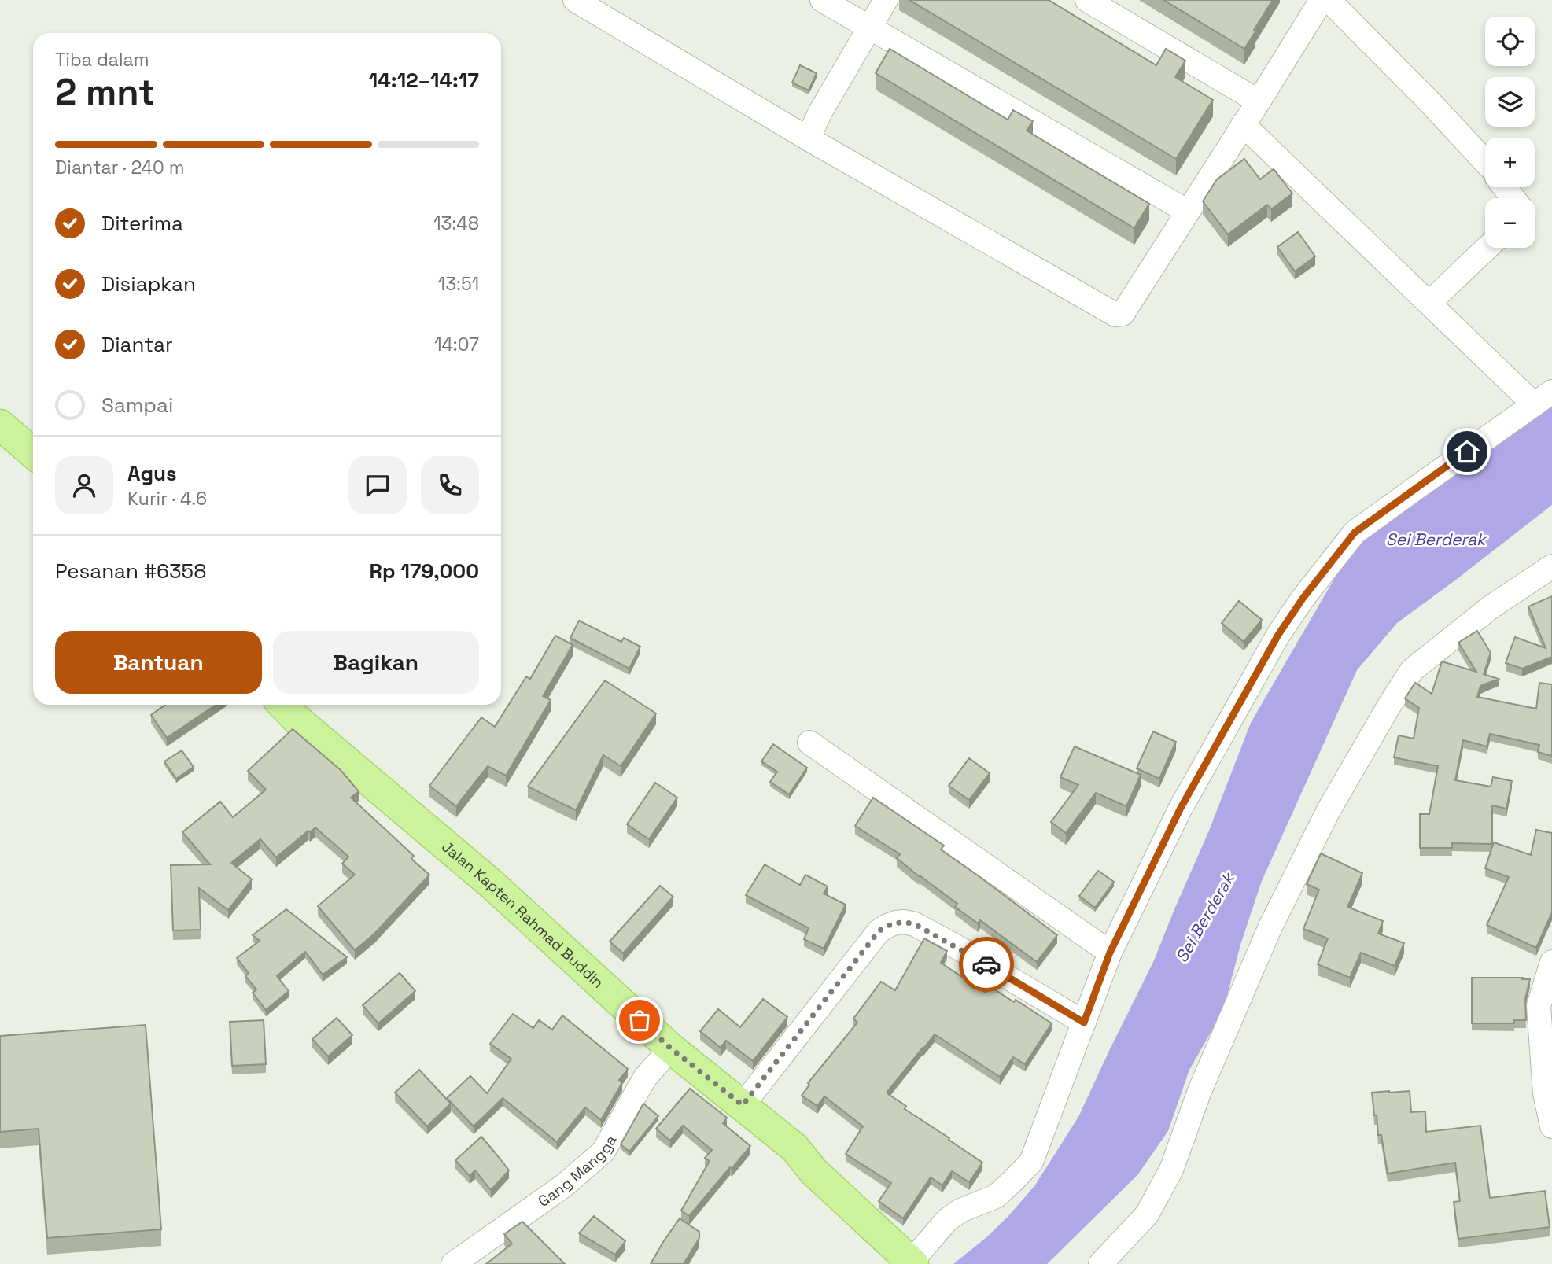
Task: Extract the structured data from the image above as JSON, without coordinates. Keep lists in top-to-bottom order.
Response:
{
  "streets": {
    "main road": ["Jalan Kapten Rahmad Buddin"],
    "street": ["Gang Mangga"]
  },
  "crossings": [
    ["Jalan Kapten Rahmad Buddin", "Gang Mangga"]
  ],
  "water": ["Sei Berderak"],
  "page": {
    "map_buttons": ["+", "−"],
    "heading": ["2 mnt", "Tiba dalam", "14:12–14:17"],
    "panel": [
      "Agus",
      "Kurir · 4.6",
      "Pesanan #6358",
      "Rp 179,000"
    ],
    "bar": "Diantar · 240 m",
    "list": [
      ["Diterima", "13:48"],
      ["Disiapkan", "13:51"],
      ["Diantar", "14:07"],
      "Sampai"
    ],
    "buttons": ["Bantuan", "Bagikan"]
  }
}
